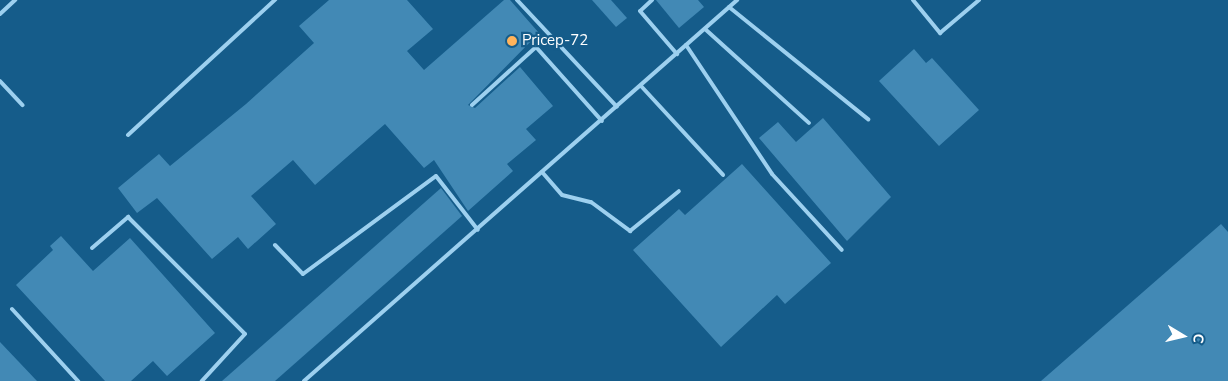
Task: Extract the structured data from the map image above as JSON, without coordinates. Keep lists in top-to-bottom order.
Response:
{
  "places": ["Pricep-72"],
  "north": "right"
}
